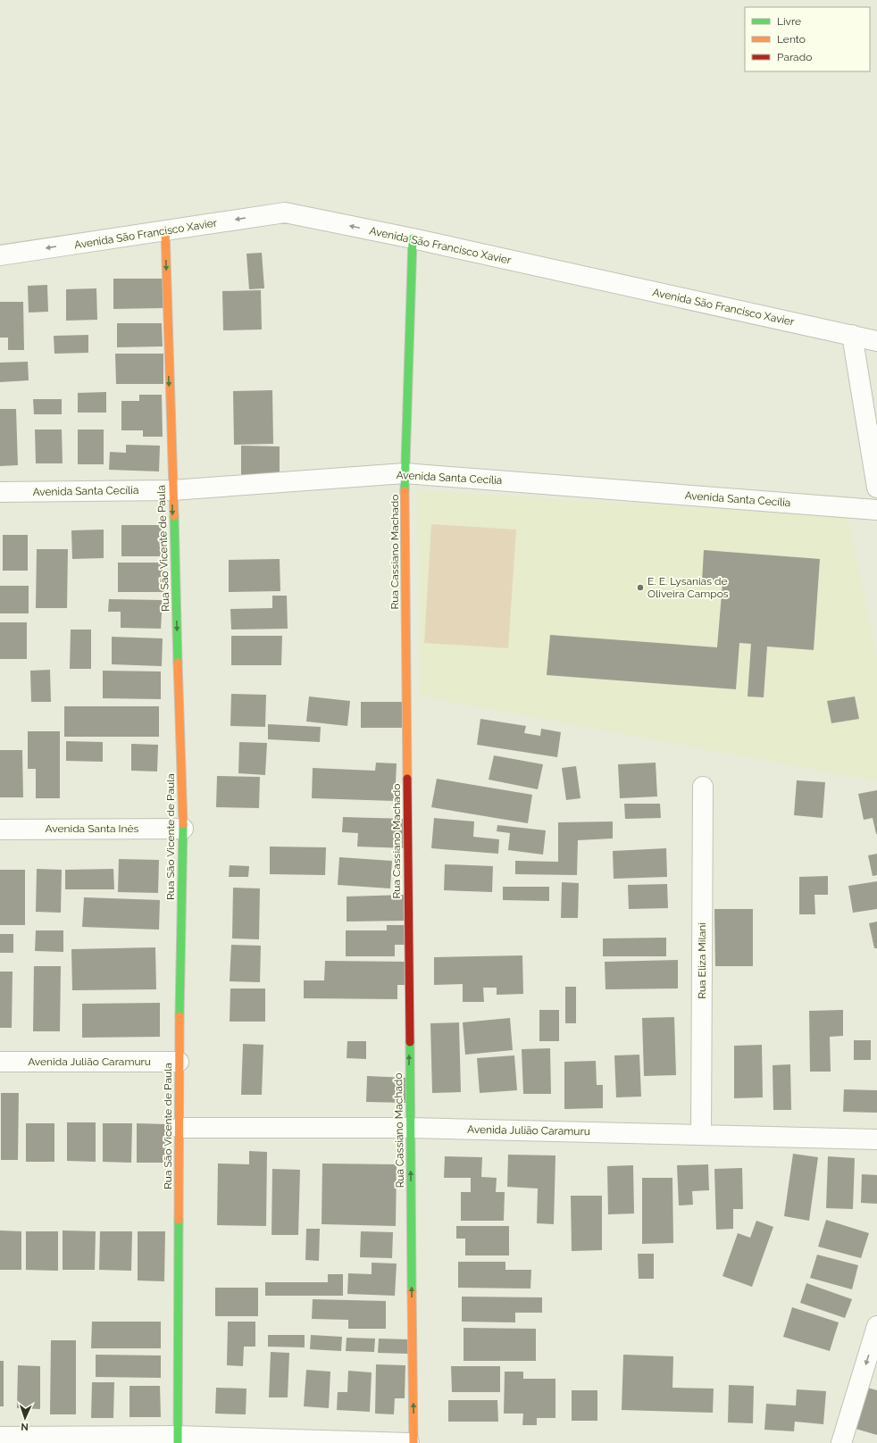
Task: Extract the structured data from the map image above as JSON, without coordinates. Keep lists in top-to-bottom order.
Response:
{
  "streets": {
    "street": [
      "Avenida São Francisco Xavier",
      "Avenida Santa Cecília",
      "Rua São Vicente de Paula",
      "Rua Cassiano Machado",
      "Avenida Santa Inês",
      "Rua Eliza Milani",
      "Avenida Julião Caramuru"
    ]
  },
  "crossings": [
    ["Avenida São Francisco Xavier", "Rua São Vicente de Paula"],
    ["Avenida São Francisco Xavier", "Rua Cassiano Machado"],
    ["Avenida Santa Cecília", "Rua São Vicente de Paula"],
    ["Avenida Santa Cecília", "Rua Cassiano Machado"],
    ["Rua São Vicente de Paula", "Avenida Santa Inês"],
    ["Rua São Vicente de Paula", "Avenida Julião Caramuru"],
    ["Rua Cassiano Machado", "Avenida Julião Caramuru"],
    ["Rua Eliza Milani", "Avenida Julião Caramuru"]
  ],
  "one_way": ["Avenida São Francisco Xavier", "Rua São Vicente de Paula", "Rua Cassiano Machado"],
  "places": ["E. E. Lysanias de Oliveira Campos"],
  "legend": ["Livre", "Lento", "Parado"],
  "north": "bottom"
}
